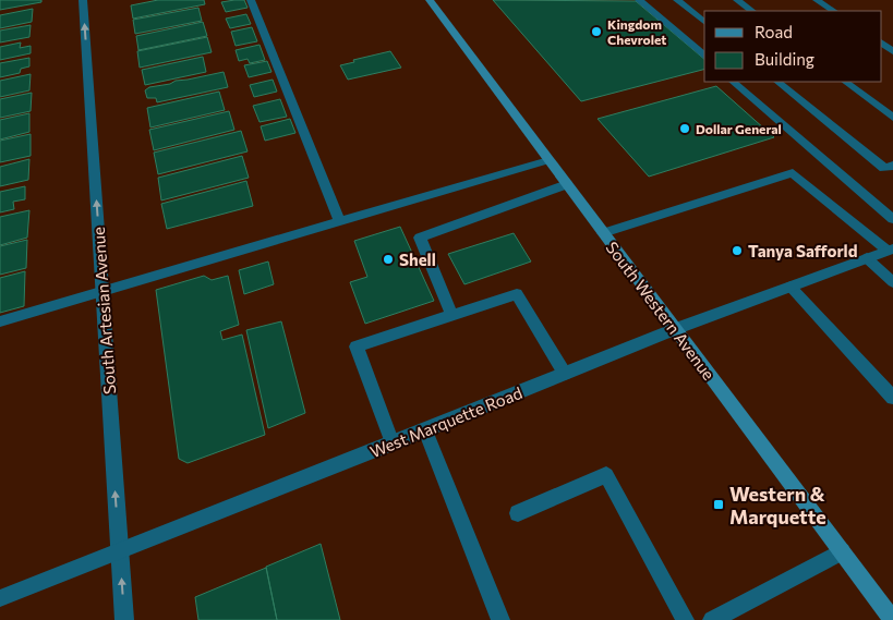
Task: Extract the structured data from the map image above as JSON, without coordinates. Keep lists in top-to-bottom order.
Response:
{
  "streets": {
    "main road": ["South Western Avenue"],
    "street": ["South Artesian Avenue", "West Marquette Road"]
  },
  "crossings": [
    ["South Artesian Avenue", "West Marquette Road"],
    ["South Western Avenue", "West Marquette Road"]
  ],
  "one_way": ["South Artesian Avenue"],
  "places": {
    "other": [
      "Kingdom Chevrolet",
      "Dollar General",
      "Tanya Safforld",
      "Shell"
    ],
    "transit": ["Western & Marquette"]
  },
  "legend": ["Road", "Building"]
}
